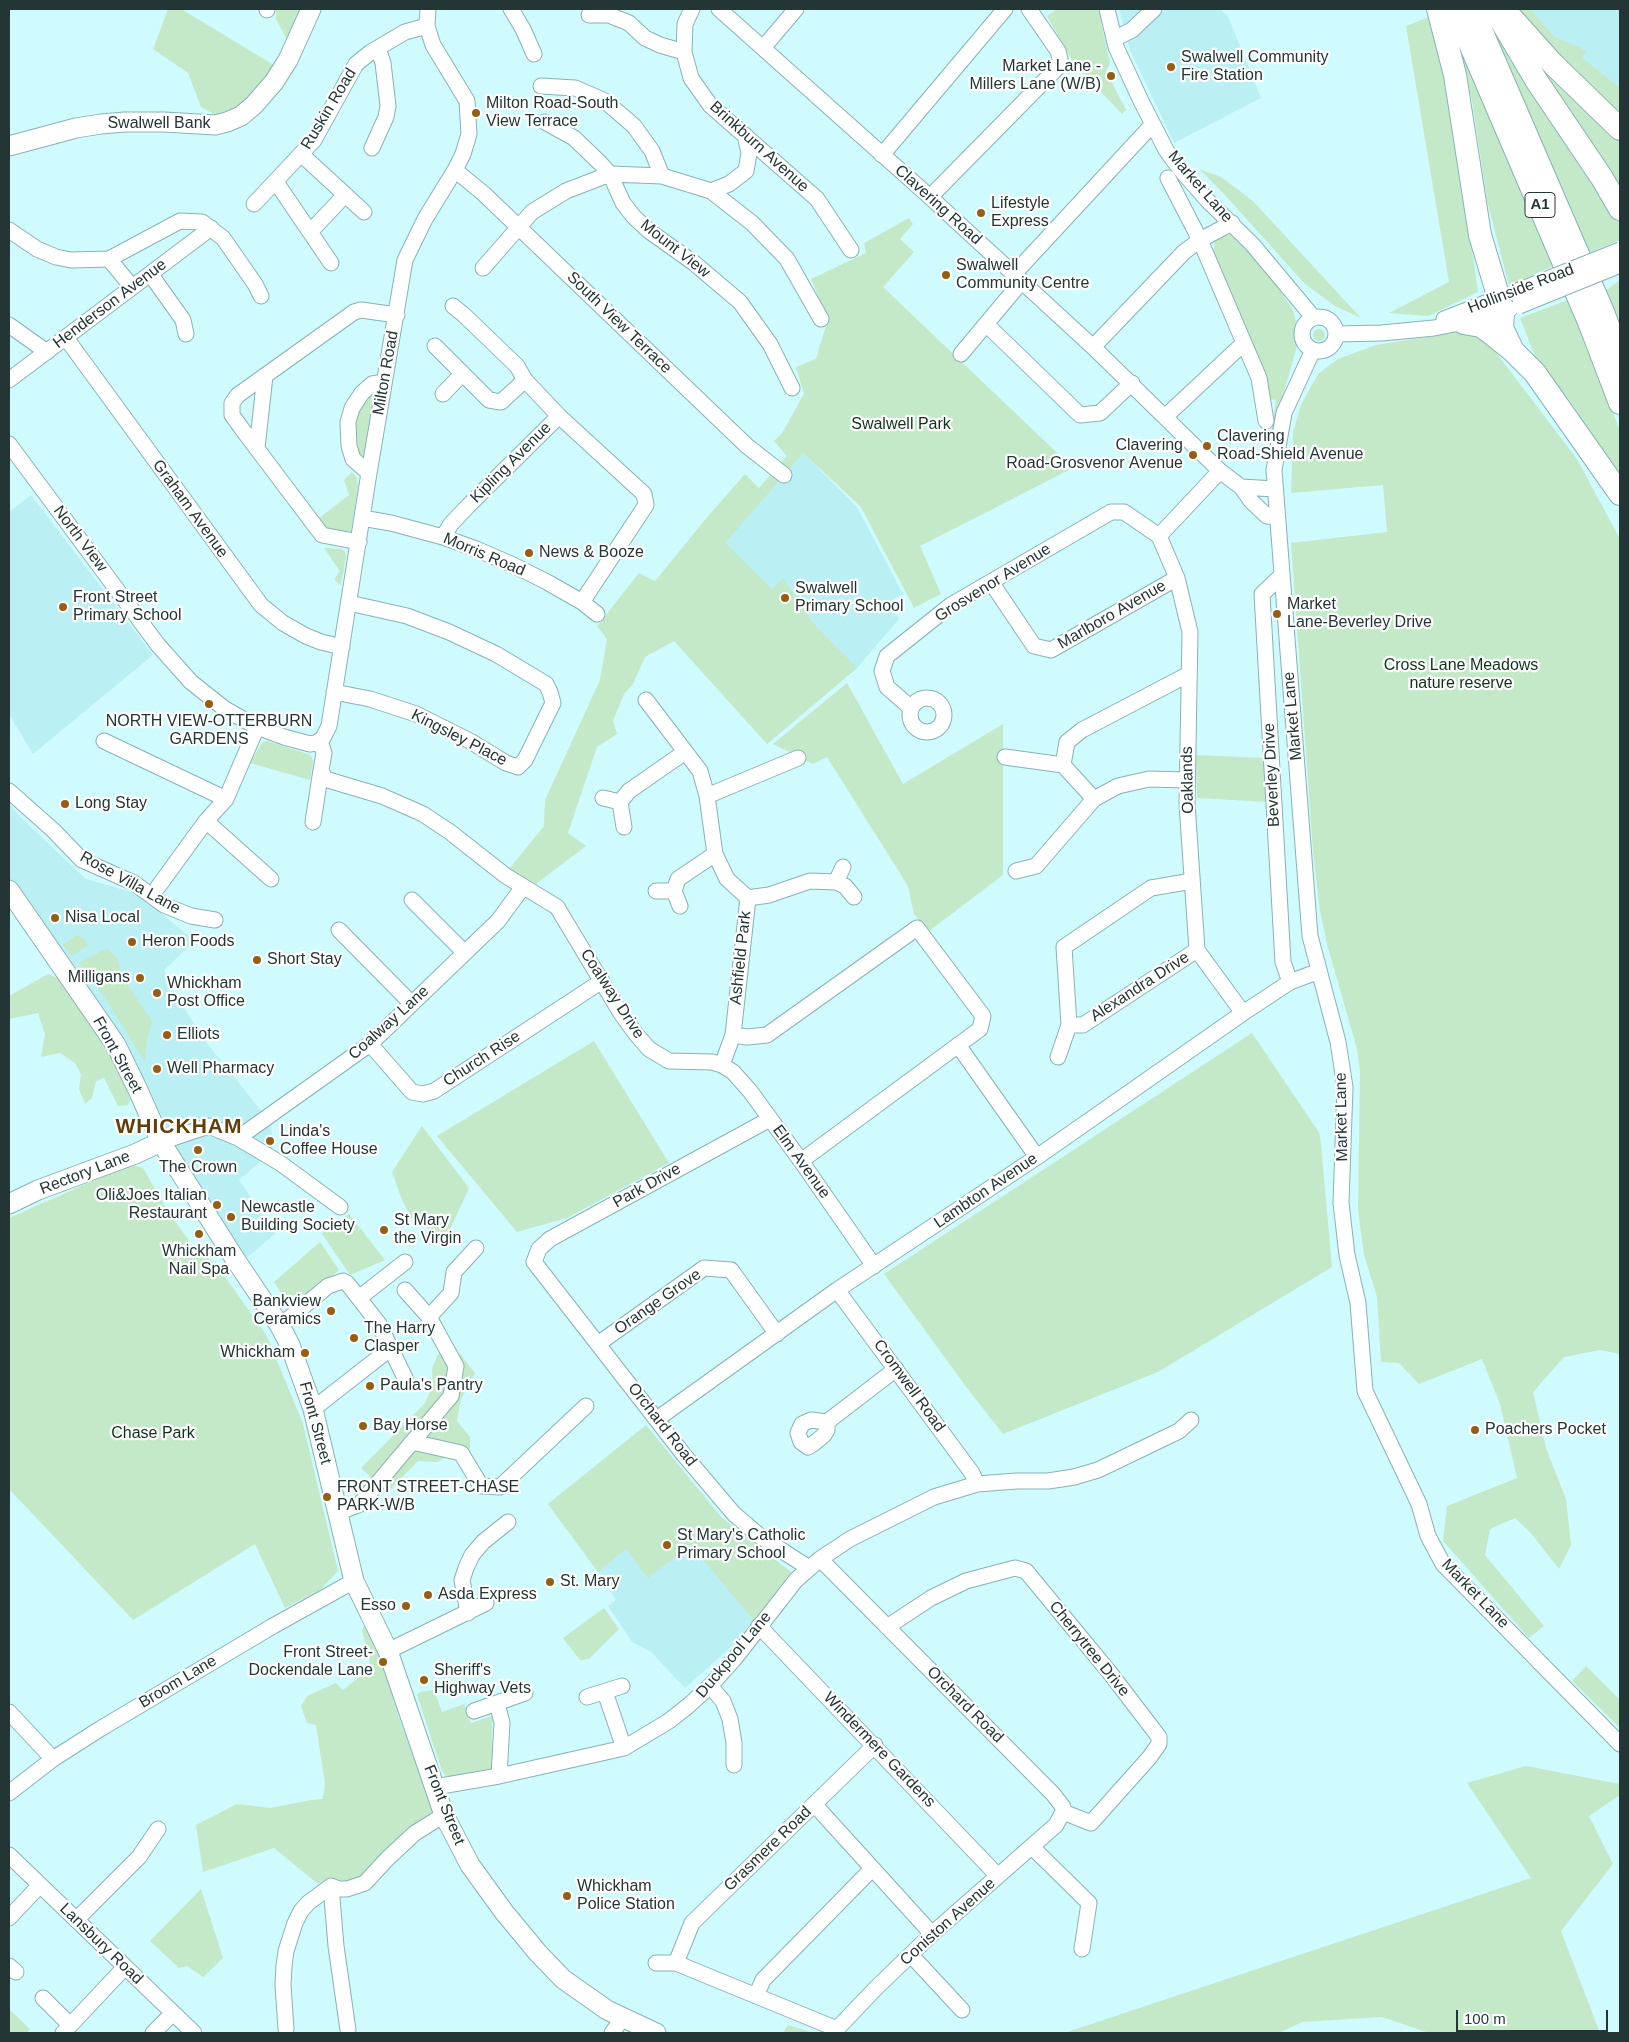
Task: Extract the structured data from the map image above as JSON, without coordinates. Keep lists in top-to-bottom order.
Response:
{
  "streets": {
    "highway": ["A1"],
    "main road": ["Swalwell Bank", "Front Street", "Rectory Lane"],
    "street": [
      "Ruskin Road",
      "Brinkburn Avenue",
      "Market Lane",
      "Clavering Road",
      "Mount View",
      "Hollinside Road",
      "Henderson Avenue",
      "South View Terrace",
      "Milton Road",
      "Kipling Avenue",
      "Graham Avenue",
      "North View",
      "Morris Road",
      "Grosvenor Avenue",
      "Marlboro Avenue",
      "Kingsley Place",
      "Beverley Drive",
      "Oaklands",
      "Rose Villa Lane",
      "Ashfield Park",
      "Alexandra Drive",
      "Coalway Drive",
      "Coalway Lane",
      "Church Rise",
      "Elm Avenue",
      "Park Drive",
      "Lambton Avenue",
      "Orange Grove",
      "Cromwell Road",
      "Orchard Road",
      "Cherrytree Drive",
      "Duckpool Lane",
      "Broom Lane",
      "Windermere Gardens",
      "Grasmere Road",
      "Coniston Avenue",
      "Lansbury Road"
    ]
  },
  "crossings": [
    ["Ruskin Road", "Milton Road"],
    ["Market Lane", "Clavering Road"],
    ["Market Lane", "Hollinside Road"],
    ["Market Lane", "Beverley Drive"],
    ["Market Lane", "Lambton Avenue"],
    ["Henderson Avenue", "Graham Avenue"],
    ["South View Terrace", "Milton Road"],
    ["Milton Road", "Graham Avenue"],
    ["Milton Road", "North View"],
    ["Milton Road", "Morris Road"],
    ["Milton Road", "Kingsley Place"],
    ["Kipling Avenue", "Morris Road"],
    ["Grosvenor Avenue", "Marlboro Avenue"],
    ["Grosvenor Avenue", "Oaklands"],
    ["Marlboro Avenue", "Oaklands"],
    ["Beverley Drive", "Lambton Avenue"],
    ["Oaklands", "Alexandra Drive"],
    ["Ashfield Park", "Coalway Drive"],
    ["Ashfield Park", "Elm Avenue"],
    ["Coalway Drive", "Coalway Lane"],
    ["Coalway Drive", "Church Rise"],
    ["Coalway Drive", "Elm Avenue"],
    ["Coalway Lane", "Church Rise"],
    ["Front Street", "Rectory Lane"],
    ["Front Street", "Duckpool Lane"],
    ["Front Street", "Broom Lane"],
    ["Elm Avenue", "Park Drive"],
    ["Elm Avenue", "Lambton Avenue"],
    ["Park Drive", "Orchard Road"],
    ["Lambton Avenue", "Orange Grove"],
    ["Lambton Avenue", "Cromwell Road"],
    ["Lambton Avenue", "Orchard Road"],
    ["Orange Grove", "Orchard Road"],
    ["Cromwell Road", "Duckpool Lane"],
    ["Orchard Road", "Cherrytree Drive"],
    ["Orchard Road", "Duckpool Lane"],
    ["Orchard Road", "Coniston Avenue"],
    ["Cherrytree Drive", "Coniston Avenue"],
    ["Duckpool Lane", "Windermere Gardens"],
    ["Windermere Gardens", "Grasmere Road"],
    ["Windermere Gardens", "Coniston Avenue"]
  ],
  "districts": ["WHICKHAM"],
  "parks": ["Swalwell Park", "Cross Lane Meadows nature reserve", "Chase Park"],
  "places": [
    "Swalwell Community Fire Station",
    "Market Lane - Millers Lane (W/B)",
    "Milton Road-South View Terrace",
    "Lifestyle Express",
    "Swalwell Community Centre",
    "Clavering Road-Shield Avenue",
    "Clavering Road-Grosvenor Avenue",
    "News & Booze",
    "Swalwell Primary School",
    "Front Street Primary School",
    "Market Lane-Beverley Drive",
    "NORTH VIEW-OTTERBURN GARDENS",
    "Long Stay",
    "Nisa Local",
    "Heron Foods",
    "Short Stay",
    "Milligans",
    "Whickham Post Office",
    "Elliots",
    "Well Pharmacy",
    "Linda's Coffee House",
    "The Crown",
    "Oli&Joes Italian Restaurant",
    "Newcastle Building Society",
    "St Mary the Virgin",
    "Whickham Nail Spa",
    "Bankview Ceramics",
    "The Harry Clasper",
    "Whickham",
    "Paula's Pantry",
    "Bay Horse",
    "Poachers Pocket",
    "FRONT STREET-CHASE PARK-W/B",
    "St Mary's Catholic Primary School",
    "St. Mary",
    "Asda Express",
    "Esso",
    "Front Street- Dockendale Lane",
    "Sheriff's Highway Vets",
    "Whickham Police Station"
  ],
  "scale_bar": "100 m"
}
